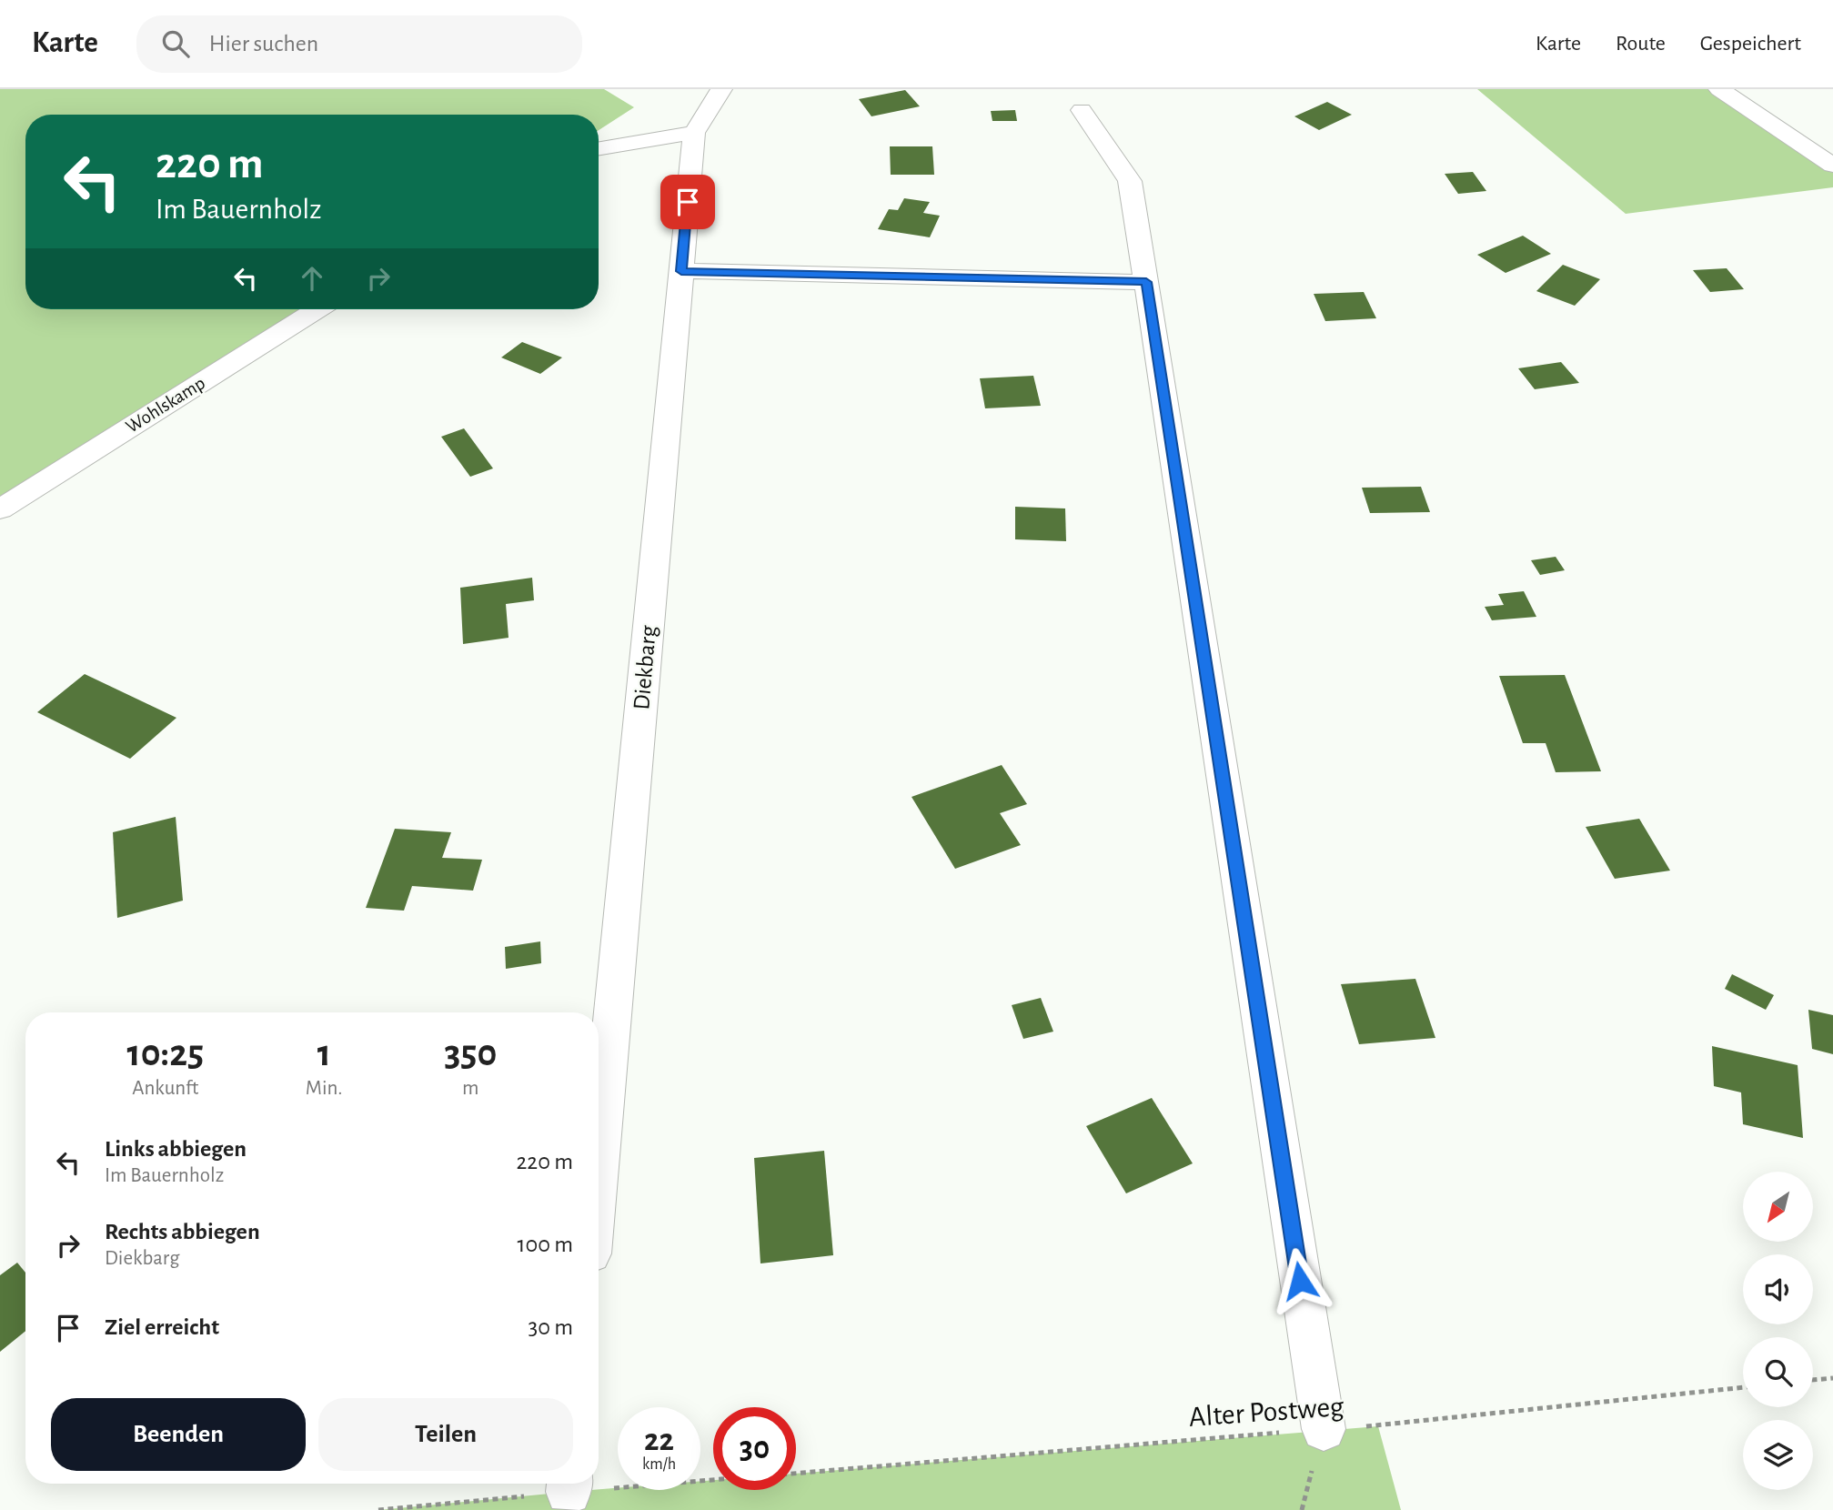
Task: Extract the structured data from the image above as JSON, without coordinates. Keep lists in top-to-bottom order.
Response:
{
  "streets": {
    "street": ["Wohlskamp", "Diekbarg"],
    "path": ["Alter Postweg"]
  },
  "north": "bottom left",
  "page": {
    "header": "Karte",
    "search": "Hier suchen",
    "nav": ["Karte", "Route", "Gespeichert"],
    "turn": ["220 m", "Im Bauernholz"],
    "eta": [
      "10:25",
      "Ankunft",
      "1",
      "Min.",
      "350",
      "m"
    ],
    "list": [
      {
        "name": "Links abbiegen",
        "note": "Im Bauernholz",
        "value": "220 m"
      },
      {
        "name": "Rechts abbiegen",
        "note": "Diekbarg",
        "value": "100 m"
      },
      {
        "name": "Ziel erreicht",
        "value": "30 m"
      }
    ],
    "buttons": ["Beenden", "Teilen"],
    "speed": "22 km/h",
    "limit": "30"
  }
}
